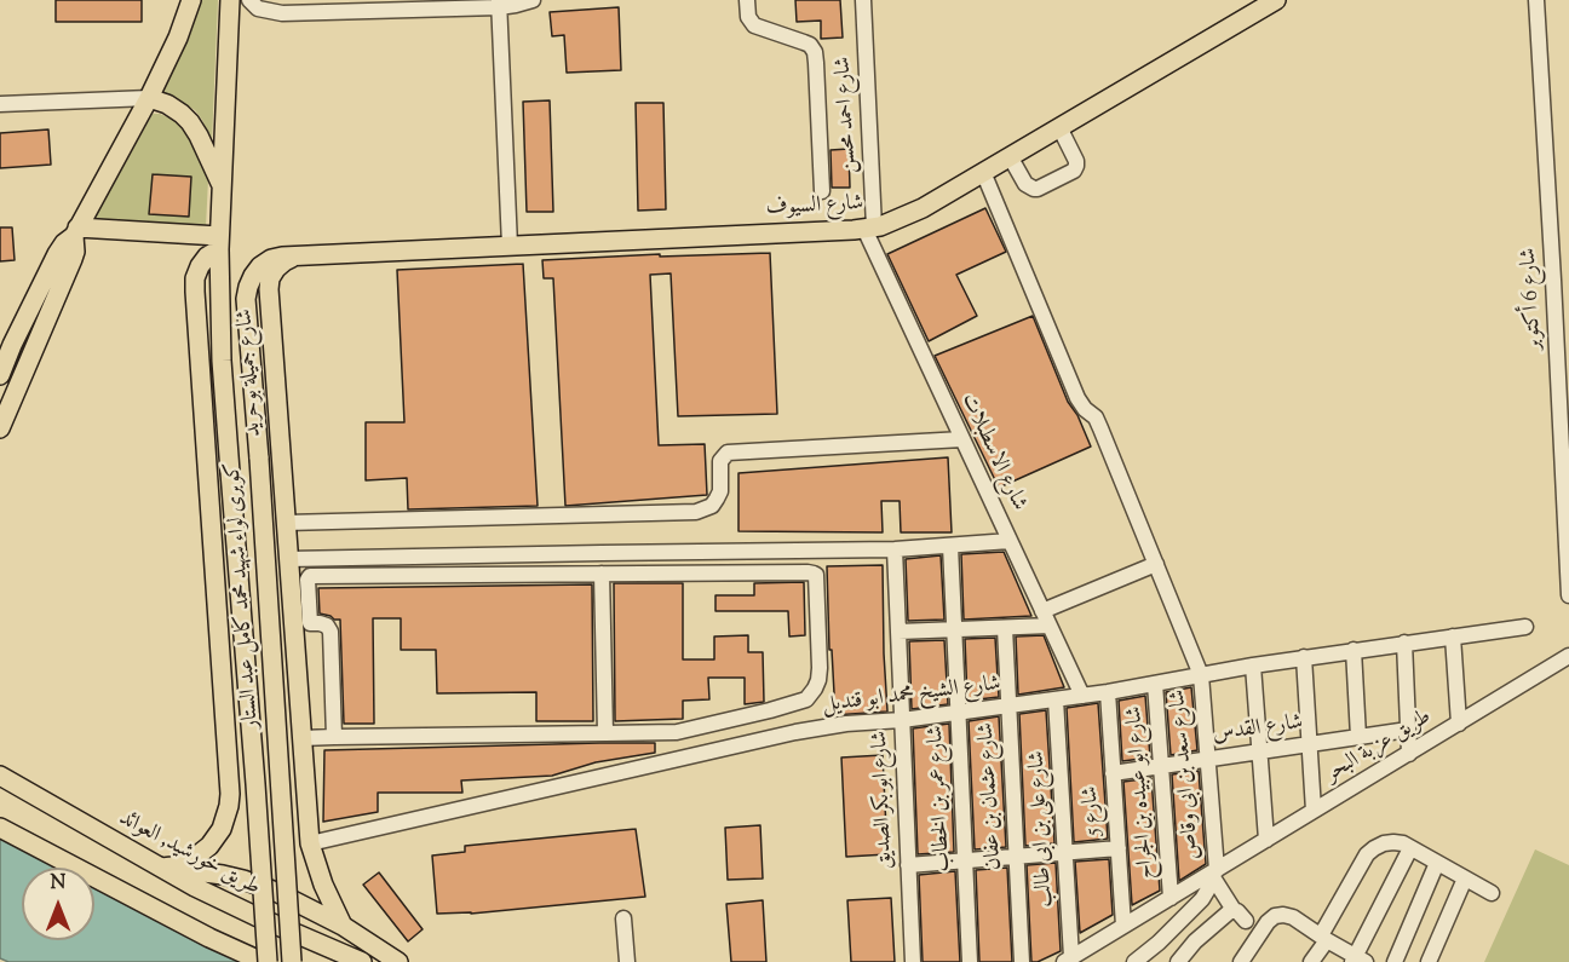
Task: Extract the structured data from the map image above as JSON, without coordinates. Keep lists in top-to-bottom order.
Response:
{
  "streets": {
    "main road": [
      "شارع السيوف",
      "شارع جميلة بوحريد",
      "كوبرى لواء شهيد محمد كامل عبد الستار",
      "طريق خورشيد, العوائد"
    ],
    "street": [
      "شارع احمد محسن",
      "شارع 6 أكتوبر",
      "شارع الاسطبلات",
      "شارع الشيخ محمد ابو قنديل",
      "شارع القدس",
      "طريق عزبة البحر",
      "شارع سعد بن ابى وقاص",
      "شارع ابو عبيده بن الجراح",
      "شارع عثمان بن عفان",
      "شارع عمر بن الخطاب",
      "شارع ابو بكر الصديق",
      "شارع 5",
      "شارع على بن ابى طالب"
    ]
  },
  "crossings": [
    ["شارع احمد محسن", "شارع السيوف"],
    ["شارع احمد محسن", "شارع الاسطبلات"],
    ["شارع السيوف", "شارع جميلة بوحريد"],
    ["شارع السيوف", "شارع الاسطبلات"],
    ["شارع السيوف", "كوبرى لواء شهيد محمد كامل عبد الستار"],
    ["شارع السيوف", "شارع سعد بن ابى وقاص"],
    ["شارع جميلة بوحريد", "كوبرى لواء شهيد محمد كامل عبد الستار"],
    ["شارع جميلة بوحريد", "شارع الشيخ محمد ابو قنديل"],
    ["شارع الاسطبلات", "شارع الشيخ محمد ابو قنديل"],
    ["شارع الشيخ محمد ابو قنديل", "شارع سعد بن ابى وقاص"],
    ["شارع الشيخ محمد ابو قنديل", "شارع ابو عبيده بن الجراح"],
    ["شارع الشيخ محمد ابو قنديل", "شارع عثمان بن عفان"],
    ["شارع الشيخ محمد ابو قنديل", "شارع عمر بن الخطاب"],
    ["شارع الشيخ محمد ابو قنديل", "شارع ابو بكر الصديق"],
    ["شارع الشيخ محمد ابو قنديل", "شارع 5"],
    ["شارع الشيخ محمد ابو قنديل", "شارع على بن ابى طالب"],
    ["شارع القدس", "شارع سعد بن ابى وقاص"],
    ["شارع القدس", "شارع ابو عبيده بن الجراح"],
    ["شارع القدس", "شارع 5"],
    ["طريق عزبة البحر", "شارع سعد بن ابى وقاص"],
    ["طريق عزبة البحر", "شارع ابو عبيده بن الجراح"],
    ["طريق عزبة البحر", "شارع 5"],
    ["طريق عزبة البحر", "شارع على بن ابى طالب"]
  ],
  "north": "top"
}
